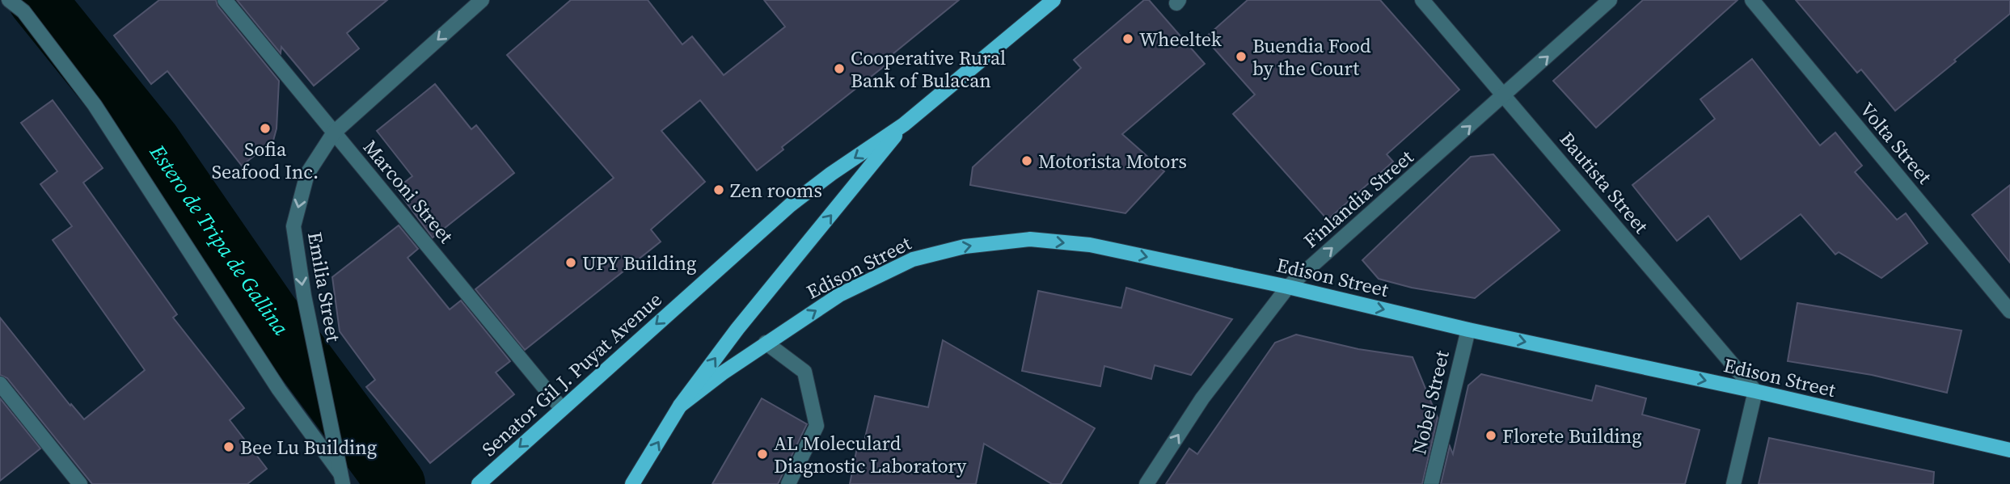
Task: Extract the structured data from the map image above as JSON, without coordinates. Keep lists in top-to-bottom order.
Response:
{
  "streets": {
    "main road": ["Edison Street", "Senator Gil J. Puyat Avenue"],
    "street": [
      "Volta Street",
      "Bautista Street",
      "Marconi Street",
      "Finlandia Street",
      "Emilia Street",
      "Nobel Street"
    ]
  },
  "crossings": [
    ["Bautista Street", "Finlandia Street"],
    ["Bautista Street", "Edison Street"],
    ["Marconi Street", "Emilia Street"],
    ["Marconi Street", "Senator Gil J. Puyat Avenue"],
    ["Finlandia Street", "Edison Street"],
    ["Edison Street", "Senator Gil J. Puyat Avenue"],
    ["Edison Street", "Nobel Street"]
  ],
  "one_way": ["Finlandia Street", "Edison Street", "Emilia Street"],
  "water": ["Estero de Tripa de Gallina"],
  "places": [
    "Wheeltek",
    "Buendia Food by the Court",
    "Cooperative Rural Bank of Bulacan",
    "Sofia Seafood Inc.",
    "Motorista Motors",
    "Zen rooms",
    "UPY Building",
    "Florete Building",
    "Bee Lu Building",
    "AL Moleculard Diagnostic Laboratory"
  ]
}
